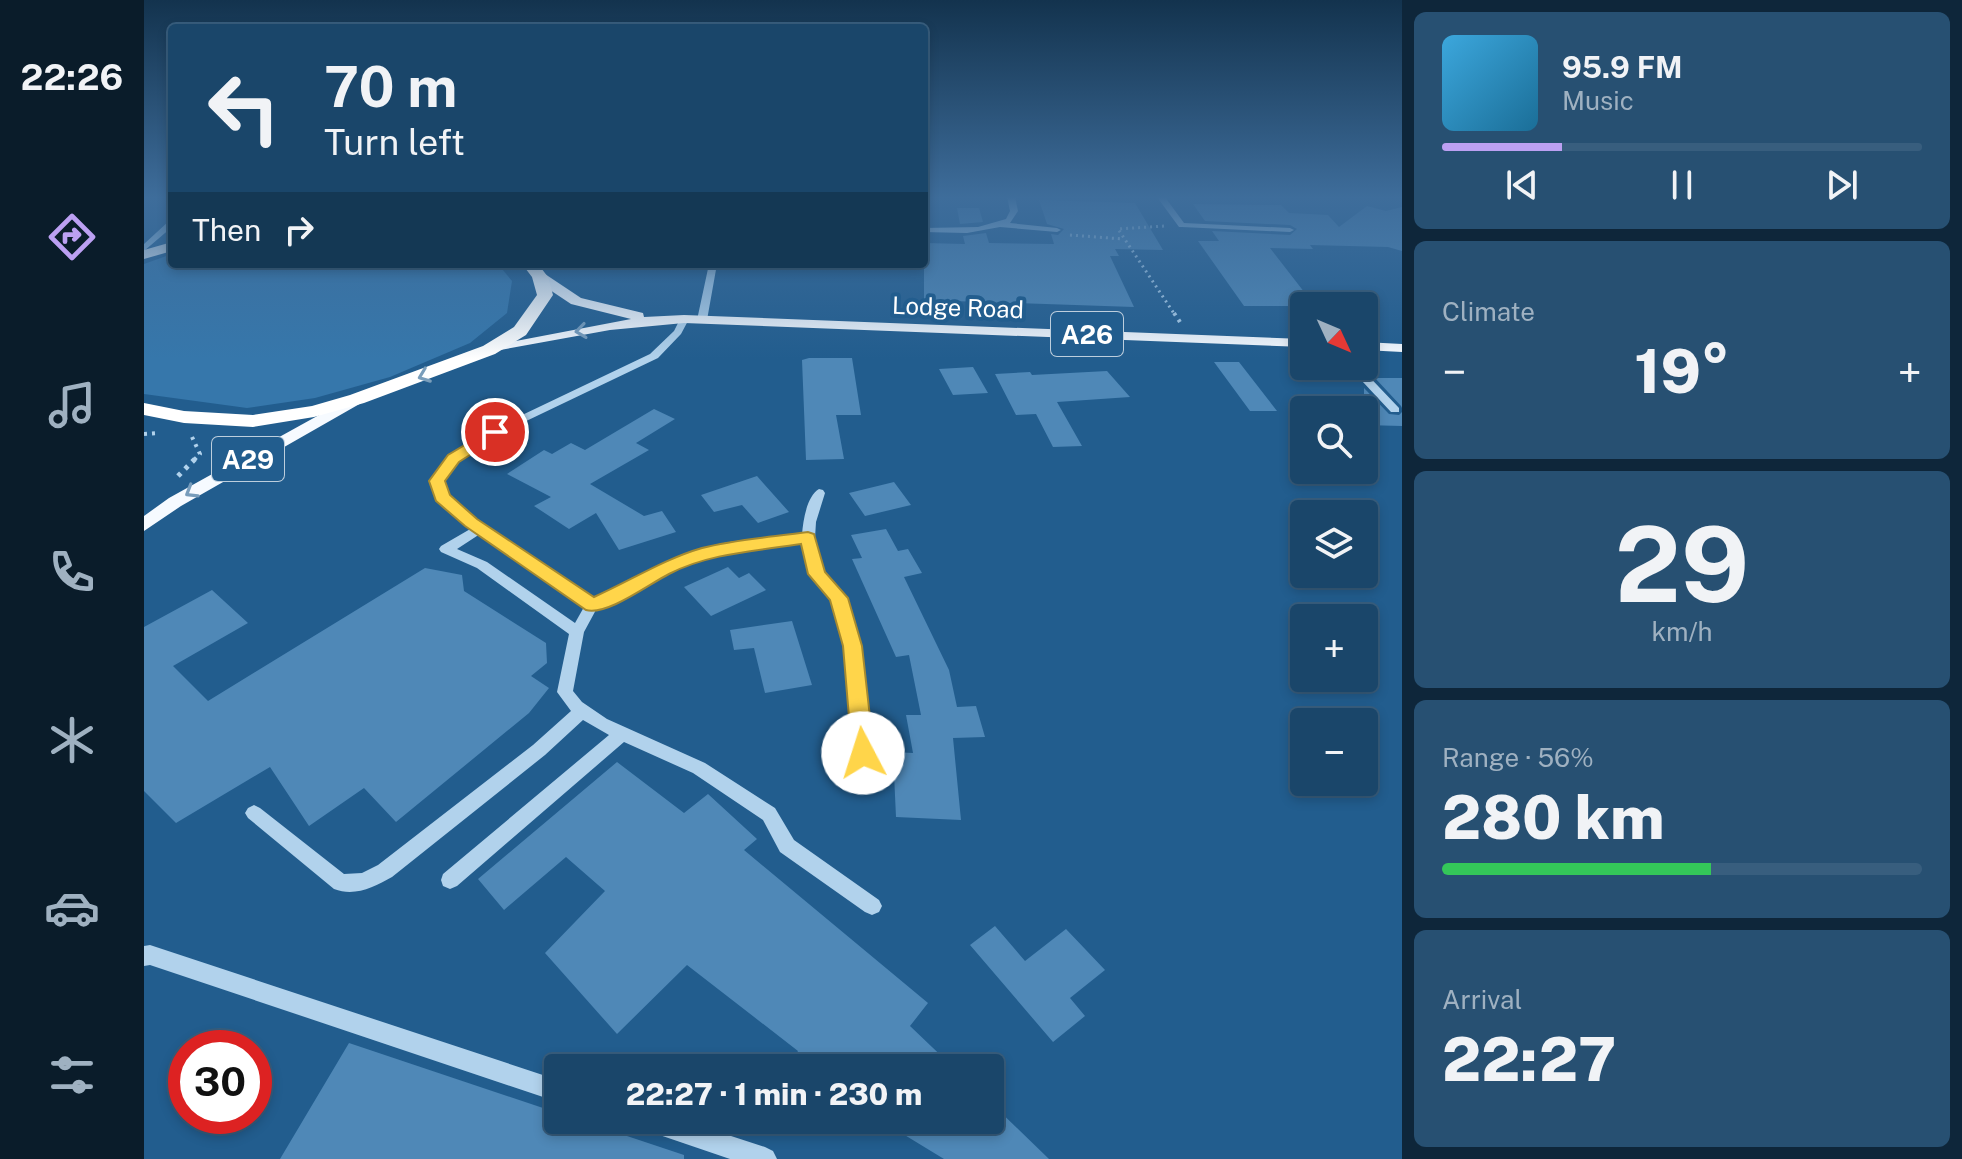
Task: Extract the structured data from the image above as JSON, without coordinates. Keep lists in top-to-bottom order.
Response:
{
  "streets": {
    "highway": ["A29"],
    "main road": ["Lodge Road", "A26"]
  },
  "crossings": [
    ["Lodge Road", "A29"]
  ],
  "north": "bottom right",
  "page": {
    "tabs": "22:26",
    "turn": ["70 m", "Turn left"],
    "song": ["95.9 FM", "Music"],
    "then": "Then",
    "tile": [
      "Climate",
      ["29", "km/h"],
      ["Range · 56%", "280 km"],
      ["Arrival", "22:27"]
    ],
    "map_buttons": ["+", "−"],
    "heat": ["−", "19°", "+"],
    "limit": "30",
    "trip": "22:27 · 1 min · 230 m"
  }
}
